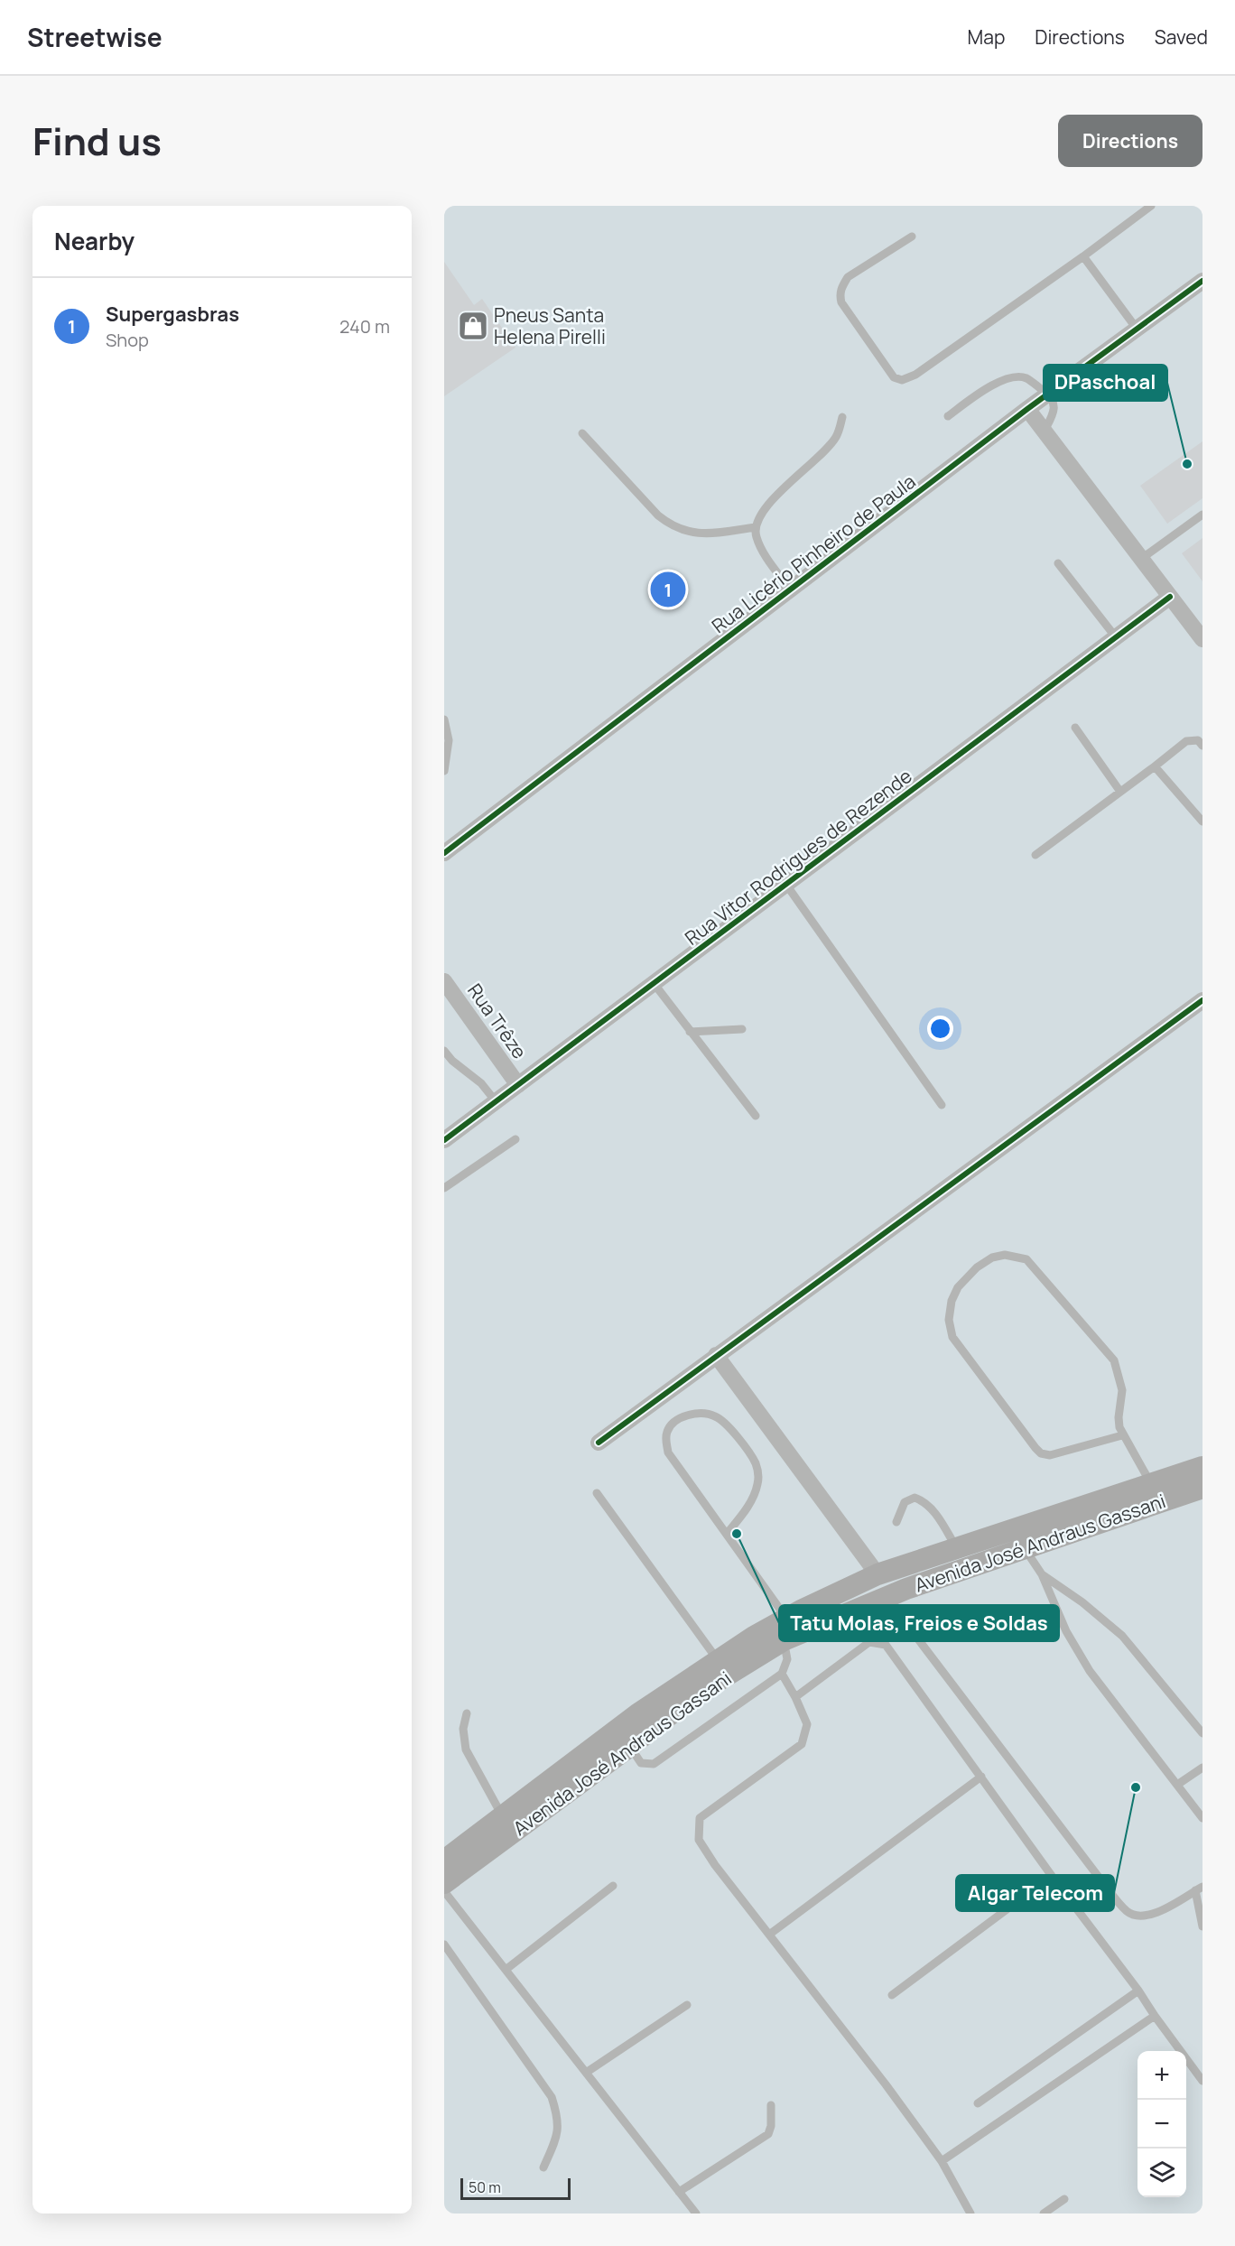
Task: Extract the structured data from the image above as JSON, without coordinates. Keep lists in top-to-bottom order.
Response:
{
  "streets": {
    "main road": ["Avenida José Andraus Gassani"],
    "street": ["Rua Licério Pinheiro de Paula", "Rua Vitor Rodrigues de Rezende", "Rua Trêze"]
  },
  "crossings": [
    ["Rua Vitor Rodrigues de Rezende", "Rua Trêze"]
  ],
  "places": {
    "shop": ["Pneus Santa Helena Pirelli"],
    "other": ["DPaschoal", "Tatu Molas, Freios e Soldas", "Algar Telecom"]
  },
  "scale_bar": "50 m",
  "page": {
    "header": "Streetwise",
    "nav": ["Map", "Directions", "Saved"],
    "title": "Find us",
    "buttons": "Directions",
    "heading": "Nearby",
    "list": [
      {
        "mark": "1",
        "name": "Supergasbras",
        "note": "Shop",
        "value": "240 m"
      }
    ],
    "pins": "1",
    "map_buttons": ["+", "−"],
    "scale": "50 m"
  }
}
